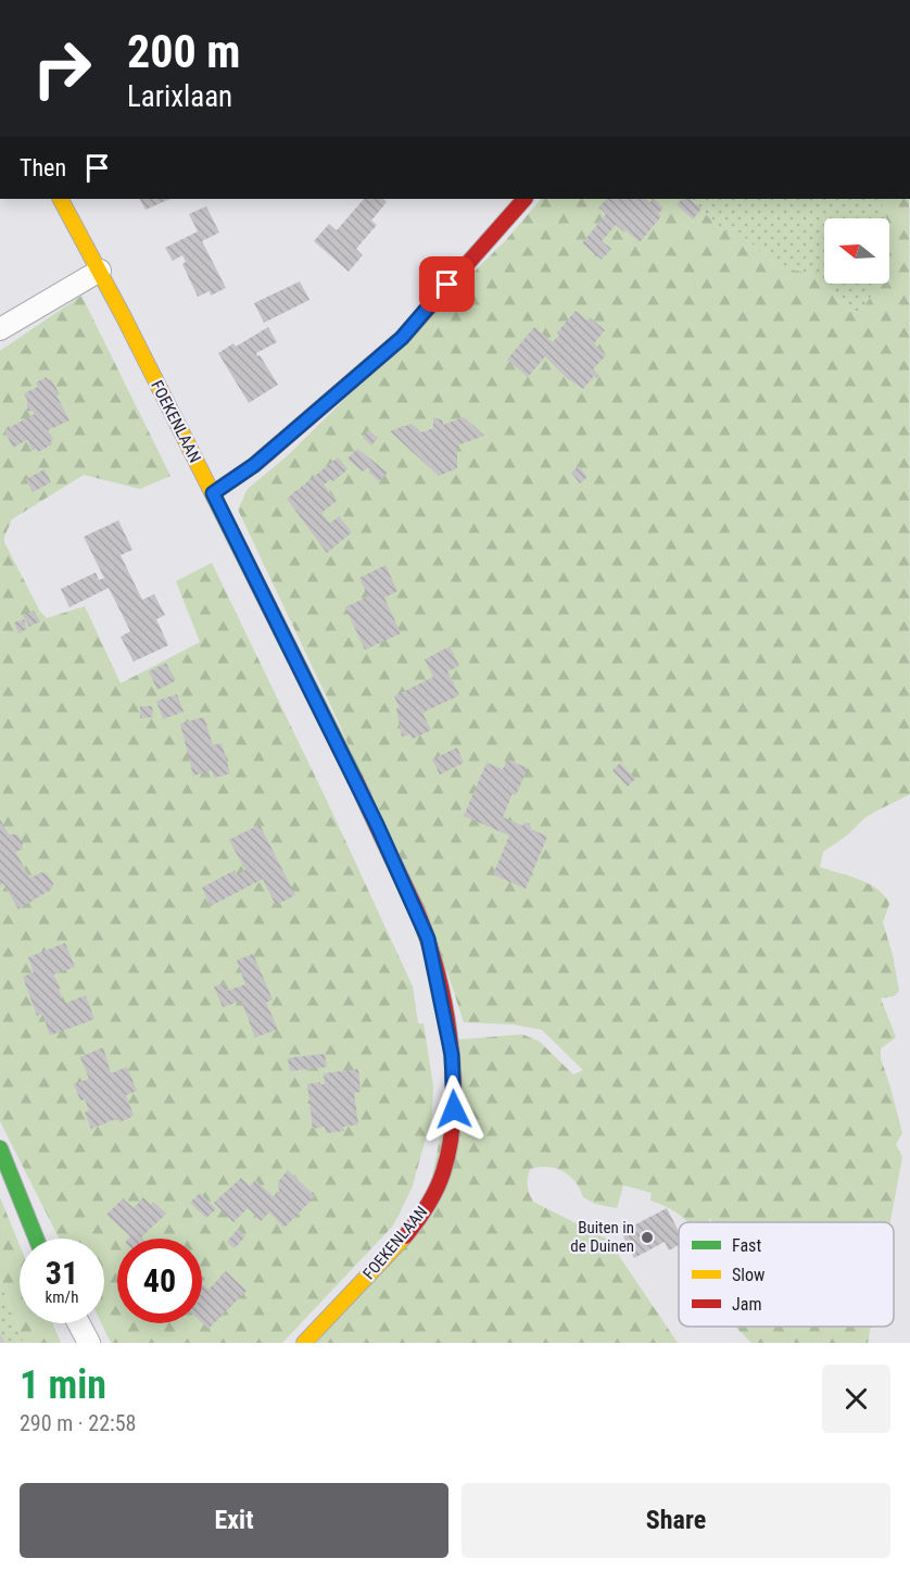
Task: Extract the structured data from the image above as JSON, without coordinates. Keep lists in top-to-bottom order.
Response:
{
  "streets": {
    "street": ["FOEKENLAAN"]
  },
  "places": ["Buiten in de Duinen"],
  "legend": ["Fast", "Slow", "Jam"],
  "north": "left",
  "page": {
    "turn": ["200 m", "Larixlaan"],
    "then": "Then",
    "speed": "31 km/h",
    "limit": "40",
    "heading": ["1 min", "290 m · 22:58"],
    "buttons": ["Exit", "Share"]
  }
}
